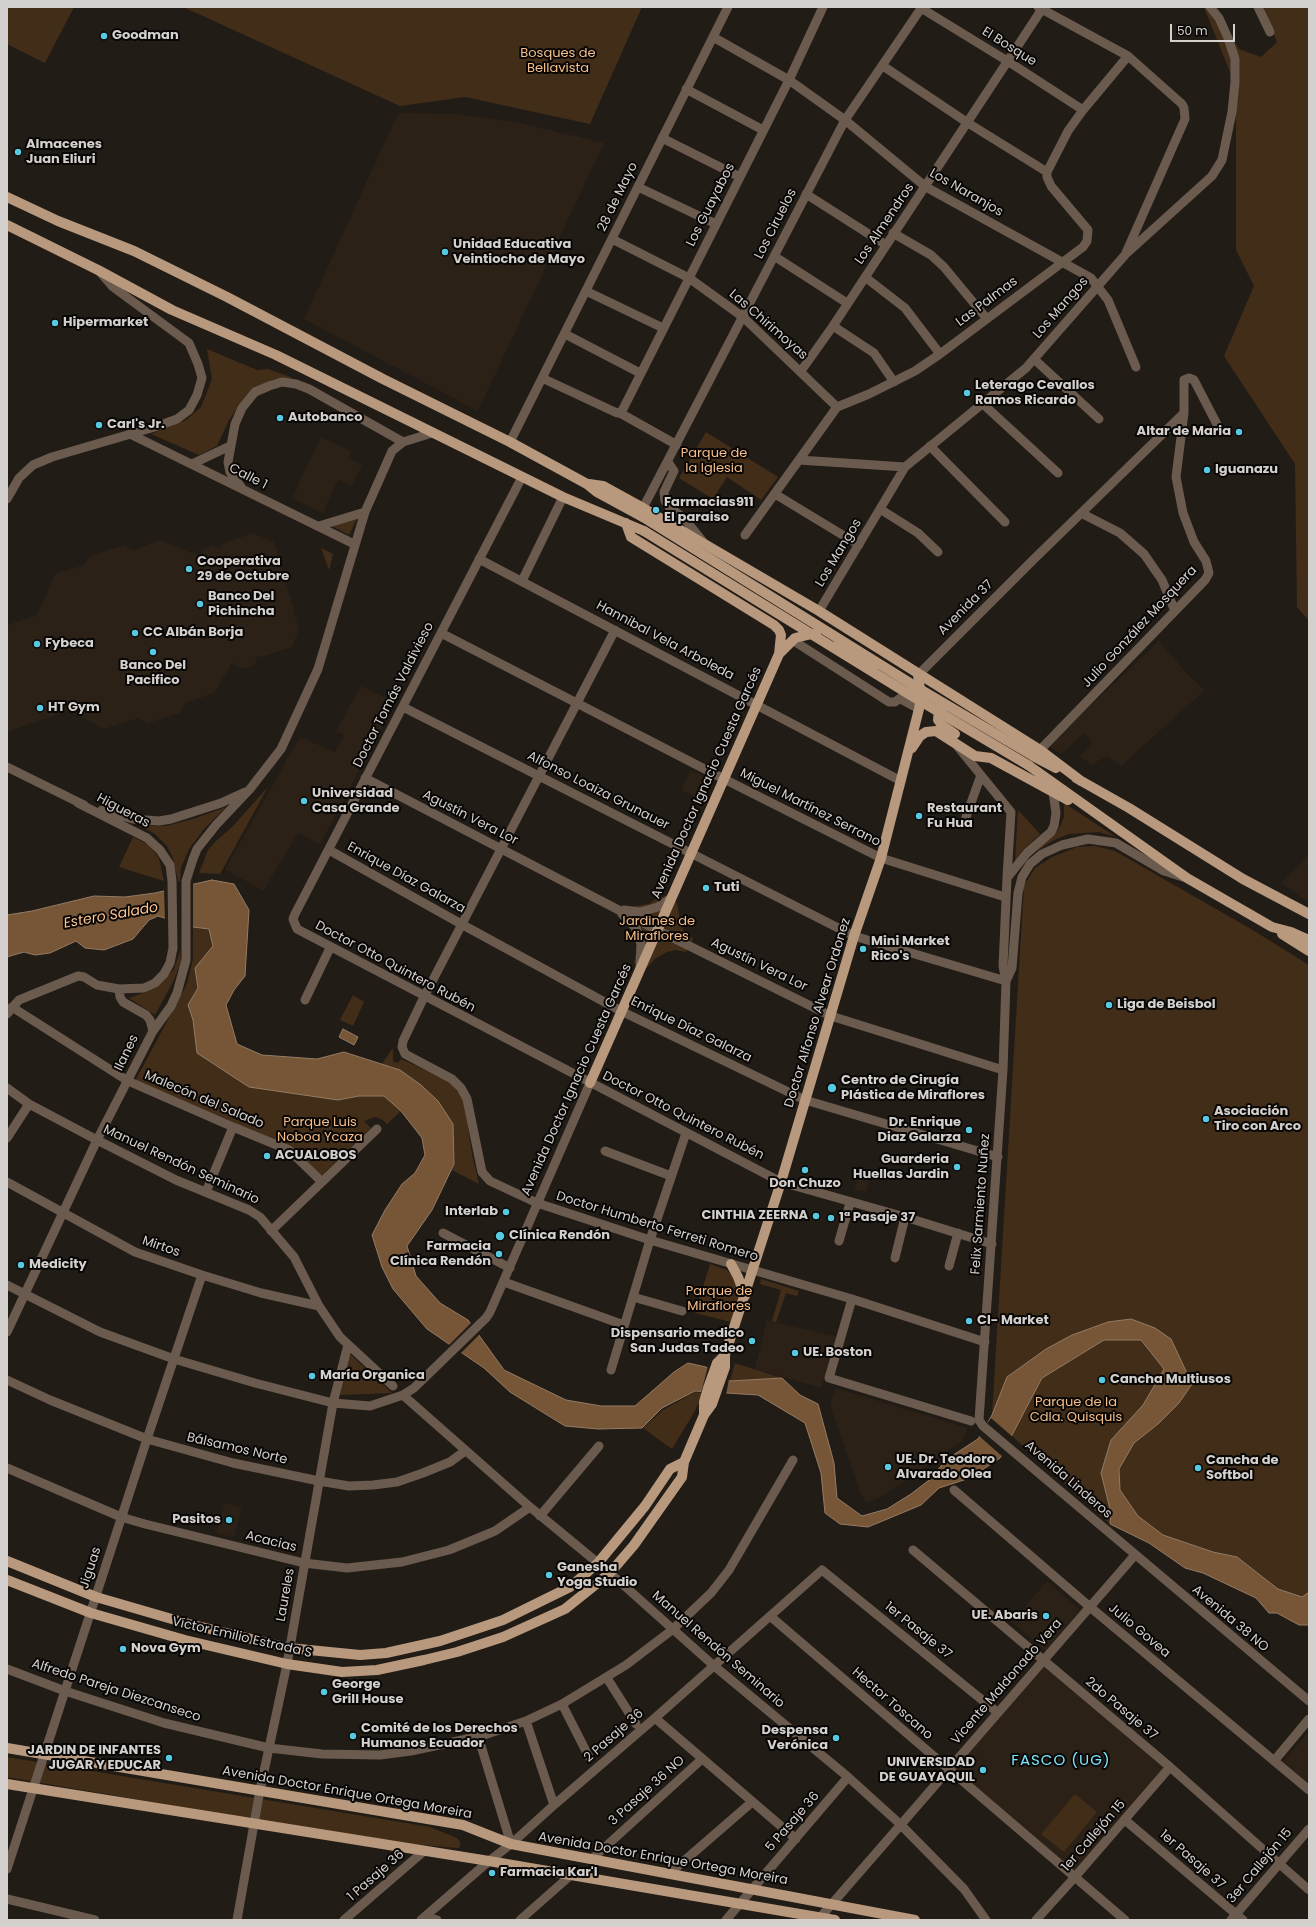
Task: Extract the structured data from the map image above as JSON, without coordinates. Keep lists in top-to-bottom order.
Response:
{
  "streets": {
    "main road": [
      "Avenida Doctor Ignacio Cuesta Garcés",
      "Doctor Alfonso Alvear Ordonez",
      "Víctor Emilio Estrada S",
      "Avenida Doctor Enrique Ortega Moreira"
    ],
    "street": [
      "El Bosque",
      "Los Naranjos",
      "28 de Mayo",
      "Los Guayabos",
      "Los Ciruelos",
      "Los Almendros",
      "Las Palmas",
      "Los Mangos",
      "Las Chirimoyas",
      "Calle 1",
      "Avenida 37",
      "Julio González Mosquera",
      "Hannibal Vela Arboleda",
      "Doctor Tomás Valdivieso",
      "Alfonso Loaiza Grunauer",
      "Miguel Martínez Serrano",
      "Higueras",
      "Agustín Vera Lor",
      "Enrique Díaz Galarza",
      "Doctor Otto Quintero Rubén",
      "Ilanes",
      "Malecón del Salado",
      "Manuel Rendón Seminario",
      "Felix Sarmiento Nuñez",
      "Doctor Humberto Ferreti Romero",
      "Mirtos",
      "Bálsamos Norte",
      "Avenida Linderos",
      "Acacias",
      "Jiguas",
      "Laureles",
      "Avenida 38 NO",
      "1er Pasaje 37",
      "Julio Govea",
      "Vicente Maldonado Vera",
      "Alfredo Pareja Diezcanseco",
      "Hector Toscano",
      "2do Pasaje 37",
      "2 Pasaje 36",
      "3 Pasaje 36 NO",
      "5 Pasaje 36",
      "1er Callejón 15",
      "3er Callejón 15",
      "1 Pasaje 36"
    ]
  },
  "crossings": [
    ["El Bosque", "Los Ciruelos"],
    ["El Bosque", "Los Almendros"],
    ["Los Naranjos", "28 de Mayo"],
    ["Los Naranjos", "Los Guayabos"],
    ["Los Naranjos", "Los Ciruelos"],
    ["Los Naranjos", "Los Almendros"],
    ["Los Naranjos", "Las Palmas"],
    ["Los Naranjos", "Los Mangos"],
    ["28 de Mayo", "Las Chirimoyas"],
    ["Los Guayabos", "Las Chirimoyas"],
    ["Los Ciruelos", "Las Chirimoyas"],
    ["Los Almendros", "Las Chirimoyas"],
    ["Las Palmas", "Las Chirimoyas"],
    ["Calle 1", "Ilanes"],
    ["Avenida 37", "Julio González Mosquera"],
    ["Avenida 37", "Doctor Alfonso Alvear Ordonez"],
    ["Hannibal Vela Arboleda", "Doctor Tomás Valdivieso"],
    ["Hannibal Vela Arboleda", "Avenida Doctor Ignacio Cuesta Garcés"],
    ["Hannibal Vela Arboleda", "Doctor Alfonso Alvear Ordonez"],
    ["Doctor Tomás Valdivieso", "Alfonso Loaiza Grunauer"],
    ["Doctor Tomás Valdivieso", "Miguel Martínez Serrano"],
    ["Doctor Tomás Valdivieso", "Agustín Vera Lor"],
    ["Doctor Tomás Valdivieso", "Enrique Díaz Galarza"],
    ["Doctor Tomás Valdivieso", "Doctor Otto Quintero Rubén"],
    ["Avenida Doctor Ignacio Cuesta Garcés", "Alfonso Loaiza Grunauer"],
    ["Avenida Doctor Ignacio Cuesta Garcés", "Miguel Martínez Serrano"],
    ["Avenida Doctor Ignacio Cuesta Garcés", "Agustín Vera Lor"],
    ["Avenida Doctor Ignacio Cuesta Garcés", "Enrique Díaz Galarza"],
    ["Avenida Doctor Ignacio Cuesta Garcés", "Doctor Otto Quintero Rubén"],
    ["Avenida Doctor Ignacio Cuesta Garcés", "Ilanes"],
    ["Avenida Doctor Ignacio Cuesta Garcés", "Manuel Rendón Seminario"],
    ["Avenida Doctor Ignacio Cuesta Garcés", "Doctor Humberto Ferreti Romero"],
    ["Avenida Doctor Ignacio Cuesta Garcés", "Jiguas"],
    ["Avenida Doctor Ignacio Cuesta Garcés", "Laureles"],
    ["Alfonso Loaiza Grunauer", "Doctor Alfonso Alvear Ordonez"],
    ["Alfonso Loaiza Grunauer", "Felix Sarmiento Nuñez"],
    ["Miguel Martínez Serrano", "Doctor Alfonso Alvear Ordonez"],
    ["Miguel Martínez Serrano", "Felix Sarmiento Nuñez"],
    ["Higueras", "Malecón del Salado"],
    ["Agustín Vera Lor", "Doctor Alfonso Alvear Ordonez"],
    ["Agustín Vera Lor", "Felix Sarmiento Nuñez"],
    ["Enrique Díaz Galarza", "Doctor Alfonso Alvear Ordonez"],
    ["Enrique Díaz Galarza", "Felix Sarmiento Nuñez"],
    ["Doctor Otto Quintero Rubén", "Doctor Alfonso Alvear Ordonez"],
    ["Doctor Otto Quintero Rubén", "Felix Sarmiento Nuñez"],
    ["Doctor Otto Quintero Rubén", "Doctor Humberto Ferreti Romero"],
    ["Doctor Alfonso Alvear Ordonez", "Doctor Humberto Ferreti Romero"],
    ["Doctor Alfonso Alvear Ordonez", "Víctor Emilio Estrada S"],
    ["Ilanes", "Malecón del Salado"],
    ["Ilanes", "Manuel Rendón Seminario"],
    ["Ilanes", "Mirtos"],
    ["Manuel Rendón Seminario", "Mirtos"],
    ["Manuel Rendón Seminario", "Bálsamos Norte"],
    ["Manuel Rendón Seminario", "Acacias"],
    ["Manuel Rendón Seminario", "Laureles"],
    ["Manuel Rendón Seminario", "Víctor Emilio Estrada S"],
    ["Manuel Rendón Seminario", "Vicente Maldonado Vera"],
    ["Manuel Rendón Seminario", "Alfredo Pareja Diezcanseco"],
    ["Manuel Rendón Seminario", "2 Pasaje 36"],
    ["Manuel Rendón Seminario", "5 Pasaje 36"],
    ["Felix Sarmiento Nuñez", "Doctor Humberto Ferreti Romero"],
    ["Felix Sarmiento Nuñez", "Avenida Linderos"],
    ["Mirtos", "Jiguas"],
    ["Bálsamos Norte", "Jiguas"],
    ["Bálsamos Norte", "Laureles"],
    ["Avenida Linderos", "Avenida 38 NO"],
    ["Avenida Linderos", "Vicente Maldonado Vera"],
    ["Acacias", "Jiguas"],
    ["Acacias", "Laureles"],
    ["Jiguas", "Víctor Emilio Estrada S"],
    ["Jiguas", "Alfredo Pareja Diezcanseco"],
    ["Jiguas", "Avenida Doctor Enrique Ortega Moreira"],
    ["Laureles", "Víctor Emilio Estrada S"],
    ["Laureles", "Alfredo Pareja Diezcanseco"],
    ["Laureles", "Avenida Doctor Enrique Ortega Moreira"],
    ["Avenida 38 NO", "Vicente Maldonado Vera"],
    ["1er Pasaje 37", "Vicente Maldonado Vera"],
    ["1er Pasaje 37", "2 Pasaje 36"],
    ["1er Pasaje 37", "1er Callejón 15"],
    ["1er Pasaje 37", "3er Callejón 15"],
    ["Julio Govea", "Vicente Maldonado Vera"],
    ["Vicente Maldonado Vera", "Hector Toscano"],
    ["Vicente Maldonado Vera", "2do Pasaje 37"],
    ["Vicente Maldonado Vera", "Avenida Doctor Enrique Ortega Moreira"],
    ["Hector Toscano", "2 Pasaje 36"],
    ["Hector Toscano", "1er Callejón 15"],
    ["2do Pasaje 37", "1er Callejón 15"],
    ["2do Pasaje 37", "3er Callejón 15"],
    ["2 Pasaje 36", "Avenida Doctor Enrique Ortega Moreira"],
    ["3 Pasaje 36 NO", "Avenida Doctor Enrique Ortega Moreira"],
    ["Avenida Doctor Enrique Ortega Moreira", "5 Pasaje 36"]
  ],
  "districts": ["FASCO (UG)"],
  "water": ["Estero Salado"],
  "parks": [
    "Bosques de Bellavista",
    "Parque de la Iglesia",
    "Jardines de Miraflores",
    "Parque Luis Noboa Ycaza",
    "Parque de Miraflores",
    "Parque de la Cdla. Quisquis"
  ],
  "places": [
    "Goodman",
    "Almacenes Juan Eliuri",
    "Unidad Educativa Veintiocho de Mayo",
    "Hipermarket",
    "Leterago Cevallos Ramos Ricardo",
    "Autobanco",
    "Carl's Jr.",
    "Altar de Maria",
    "Iguanazu",
    "Farmacias911 El paraiso",
    "Cooperativa 29 de Octubre",
    "Banco Del Pichincha",
    "CC Albán Borja",
    "Fybeca",
    "Banco Del Pacifico",
    "HT Gym",
    "Universidad Casa Grande",
    "Restaurant Fu Hua",
    "Tuti",
    "Mini Market Rico's",
    "Liga de Beisbol",
    "Centro de Cirugía Plástica de Miraflores",
    "Asociación Tiro con Arco",
    "Dr. Enrique Diaz Galarza",
    "ACUALOBOS",
    "Guarderia Huellas Jardin",
    "Don Chuzo",
    "Interlab",
    "CINTHIA ZEERNA",
    "1ª Pasaje 37",
    "Clínica Rendón",
    "Farmacia Clínica Rendón",
    "Medicity",
    "CI- Market",
    "Dispensario medico San Judas Tadeo",
    "UE. Boston",
    "María Organica",
    "Cancha Multiusos",
    "UE. Dr. Teodoro Alvarado Olea",
    "Cancha de Softbol",
    "Pasitos",
    "Ganesha Yoga Studio",
    "UE. Abaris",
    "Nova Gym",
    "George Grill House",
    "Comité de los Derechos Humanos Ecuador",
    "Despensa Verónica",
    "JARDIN DE INFANTES JUGAR Y EDUCAR",
    "UNIVERSIDAD DE GUAYAQUIL",
    "Farmacia Kar'l"
  ],
  "scale_bar": "50 m"
}
